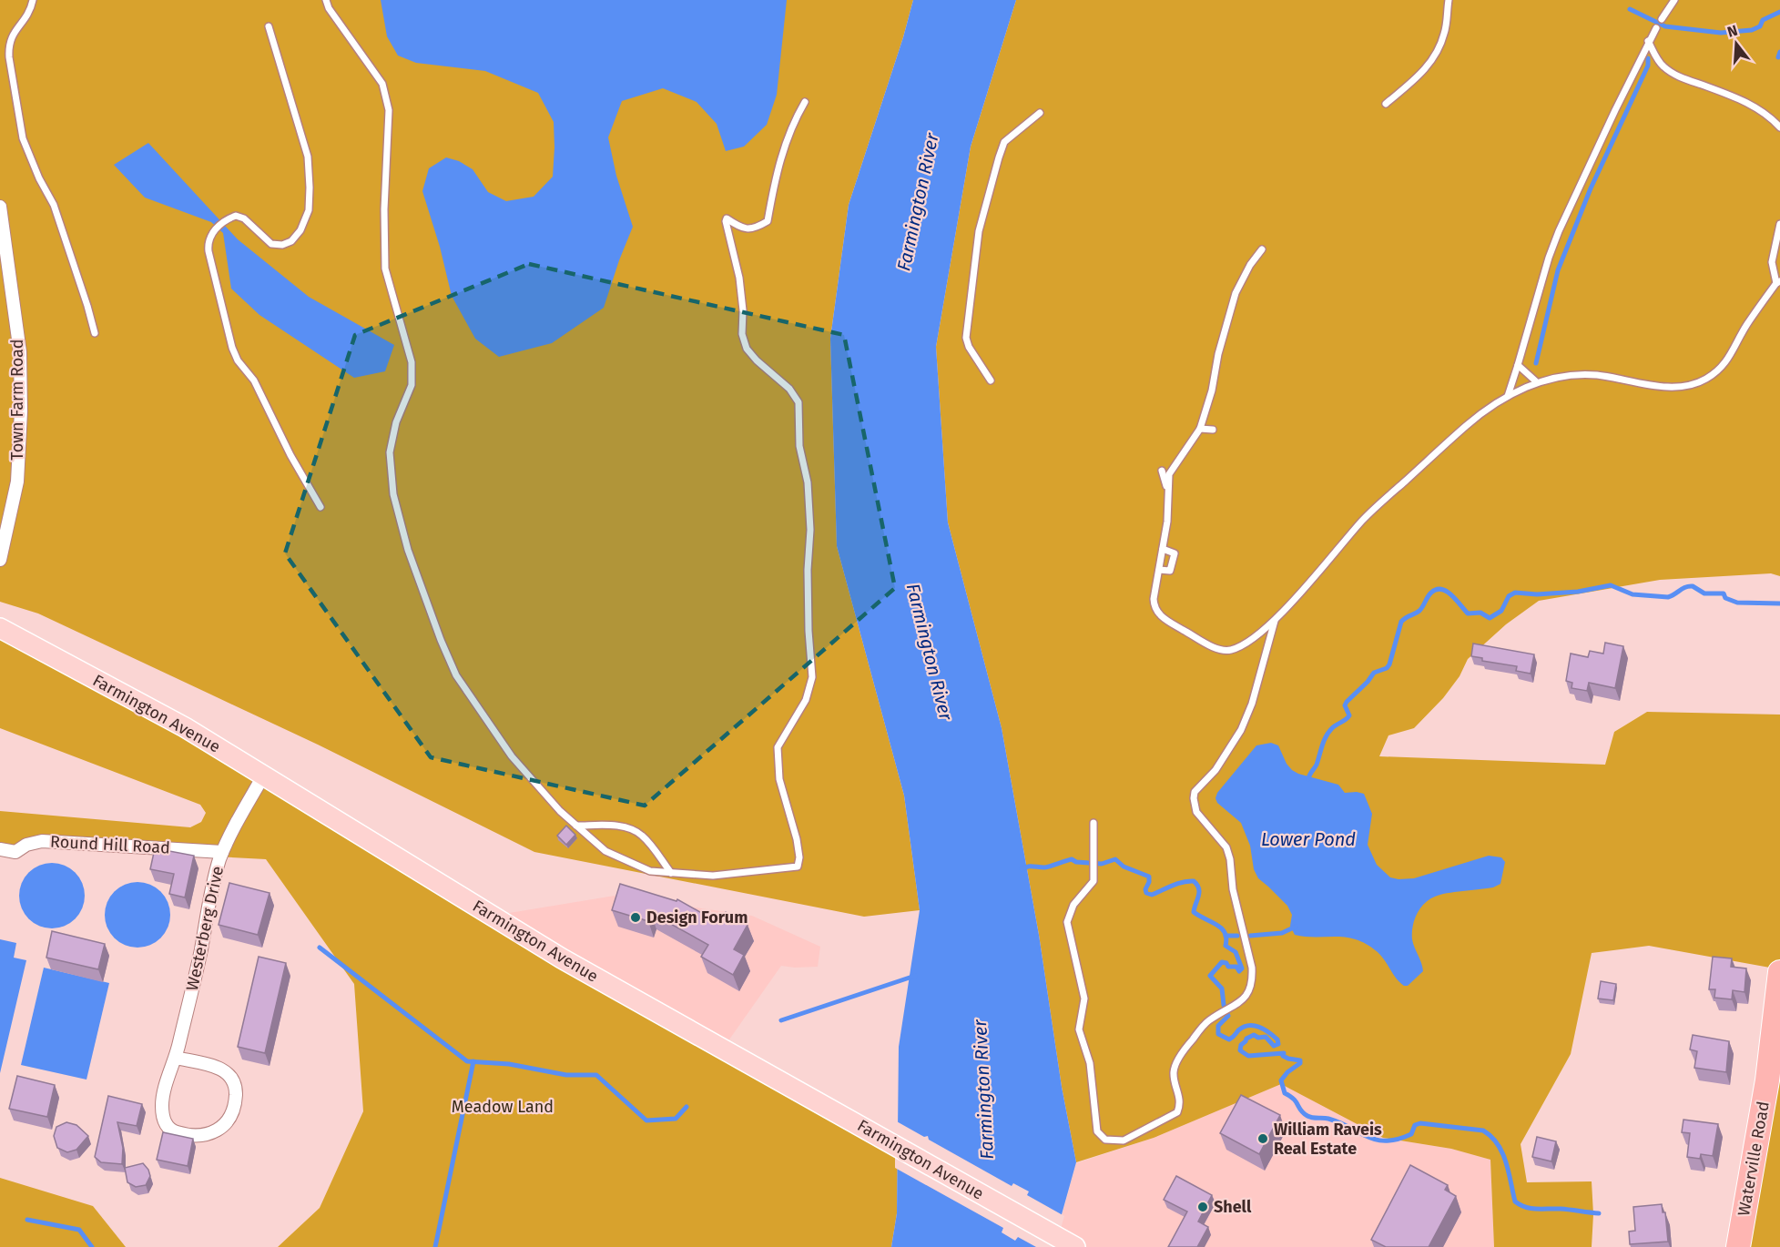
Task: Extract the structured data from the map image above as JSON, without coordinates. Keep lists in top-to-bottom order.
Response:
{
  "streets": {
    "highway": ["Waterville Road"],
    "main road": ["Farmington Avenue"],
    "street": ["Town Farm Road", "Round Hill Road", "Westerberg Drive"]
  },
  "crossings": [
    ["Farmington Avenue", "Westerberg Drive"],
    ["Round Hill Road", "Westerberg Drive"]
  ],
  "water": ["Farmington River", "Lower Pond"],
  "parks": ["Meadow Land"],
  "places": ["Design Forum", "William Raveis Real Estate", "Shell"],
  "north": "top"
}
